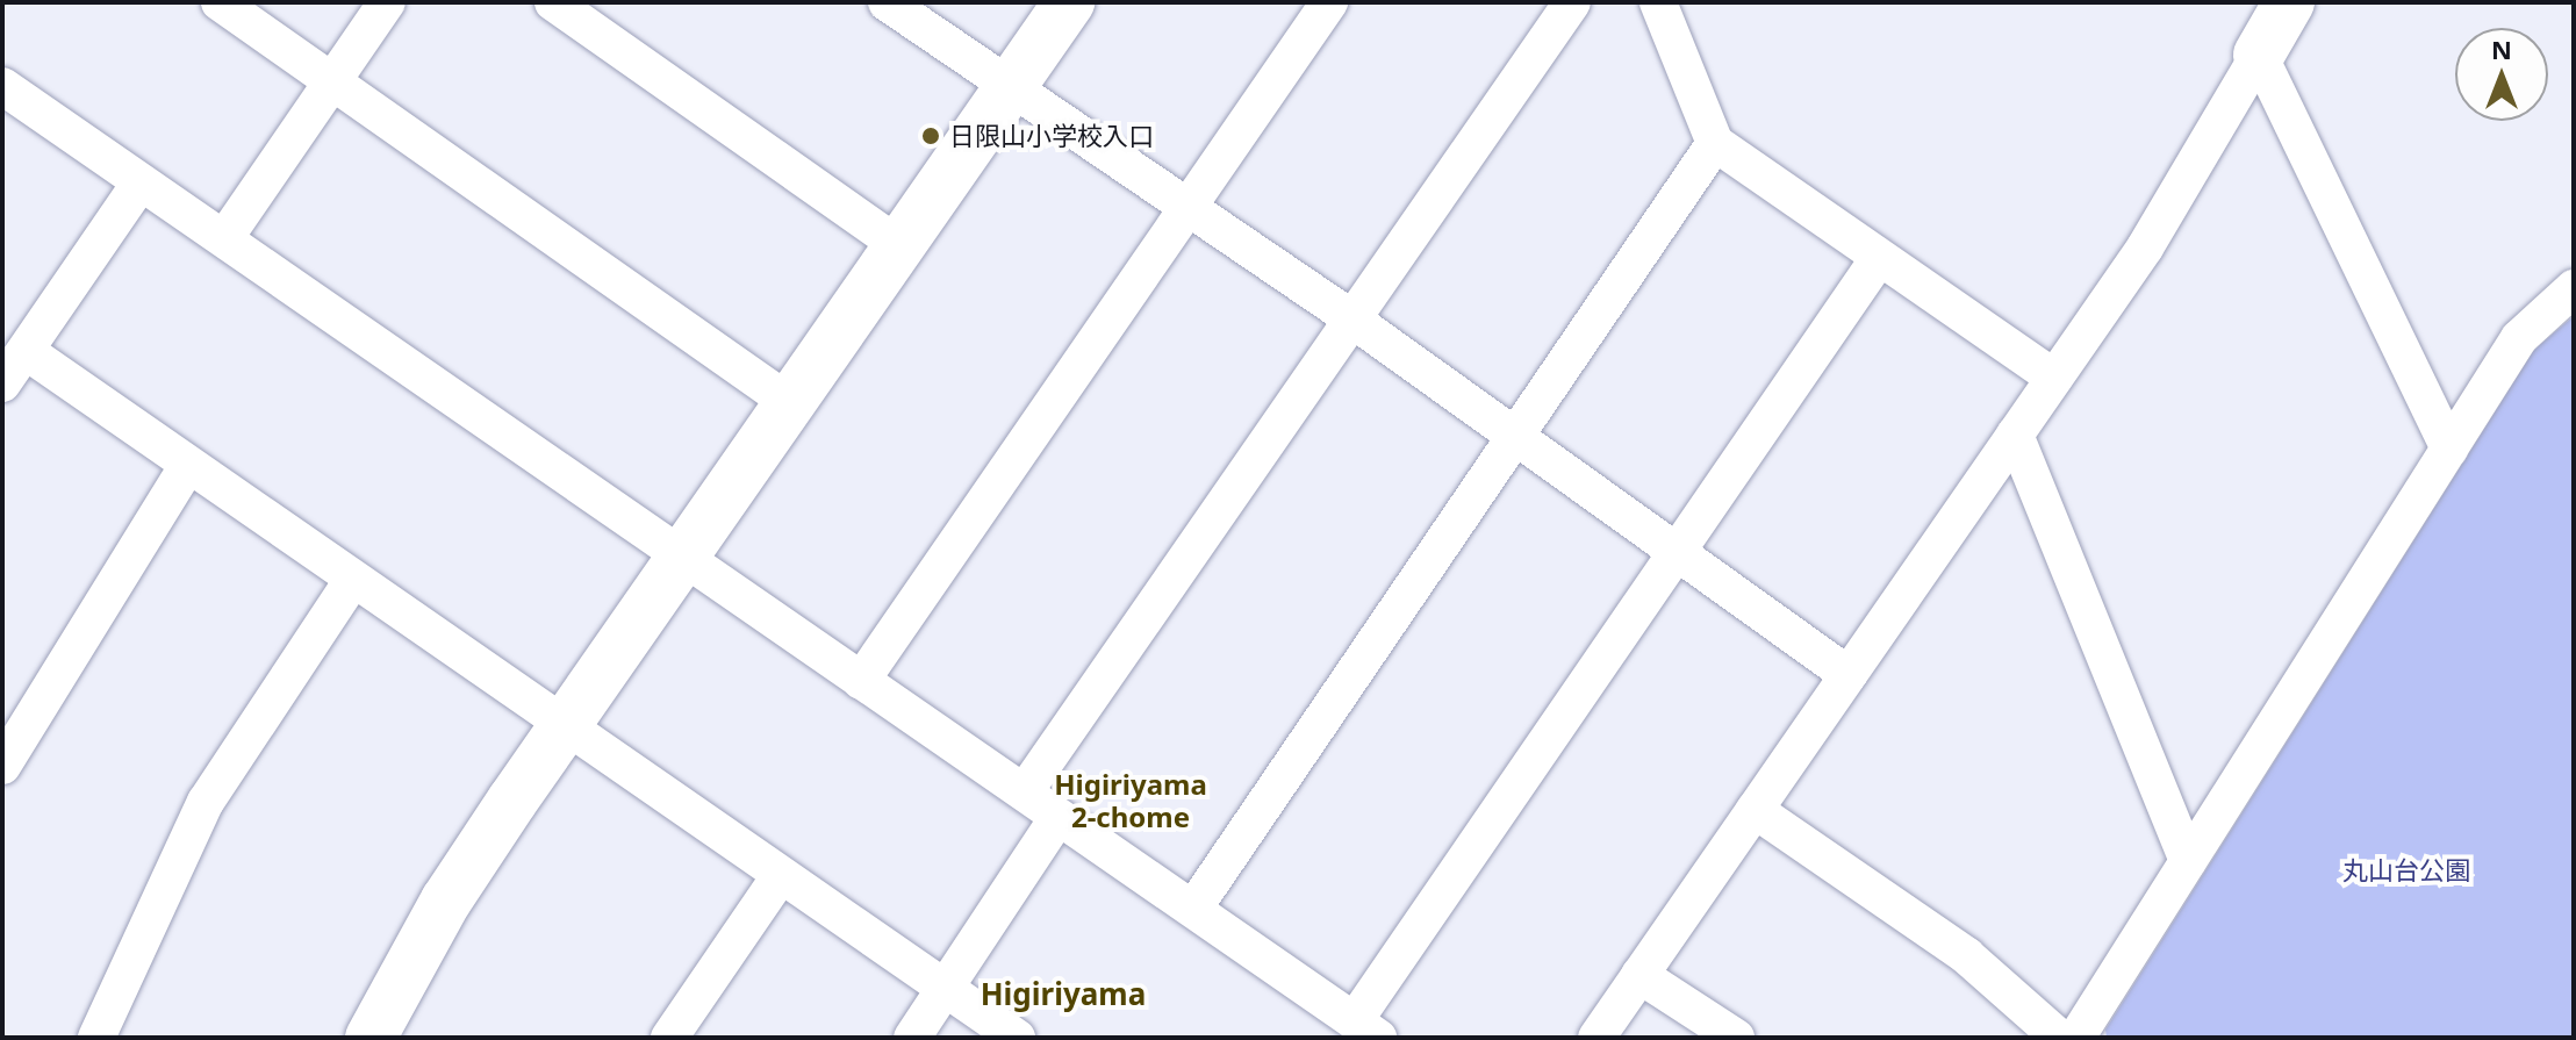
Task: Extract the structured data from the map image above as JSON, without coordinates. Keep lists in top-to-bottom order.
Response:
{
  "districts": ["Higiriyama 2-chome", "Higiriyama"],
  "parks": ["丸山台公園"],
  "places": ["日限山小学校入口"],
  "north": "top"
}
